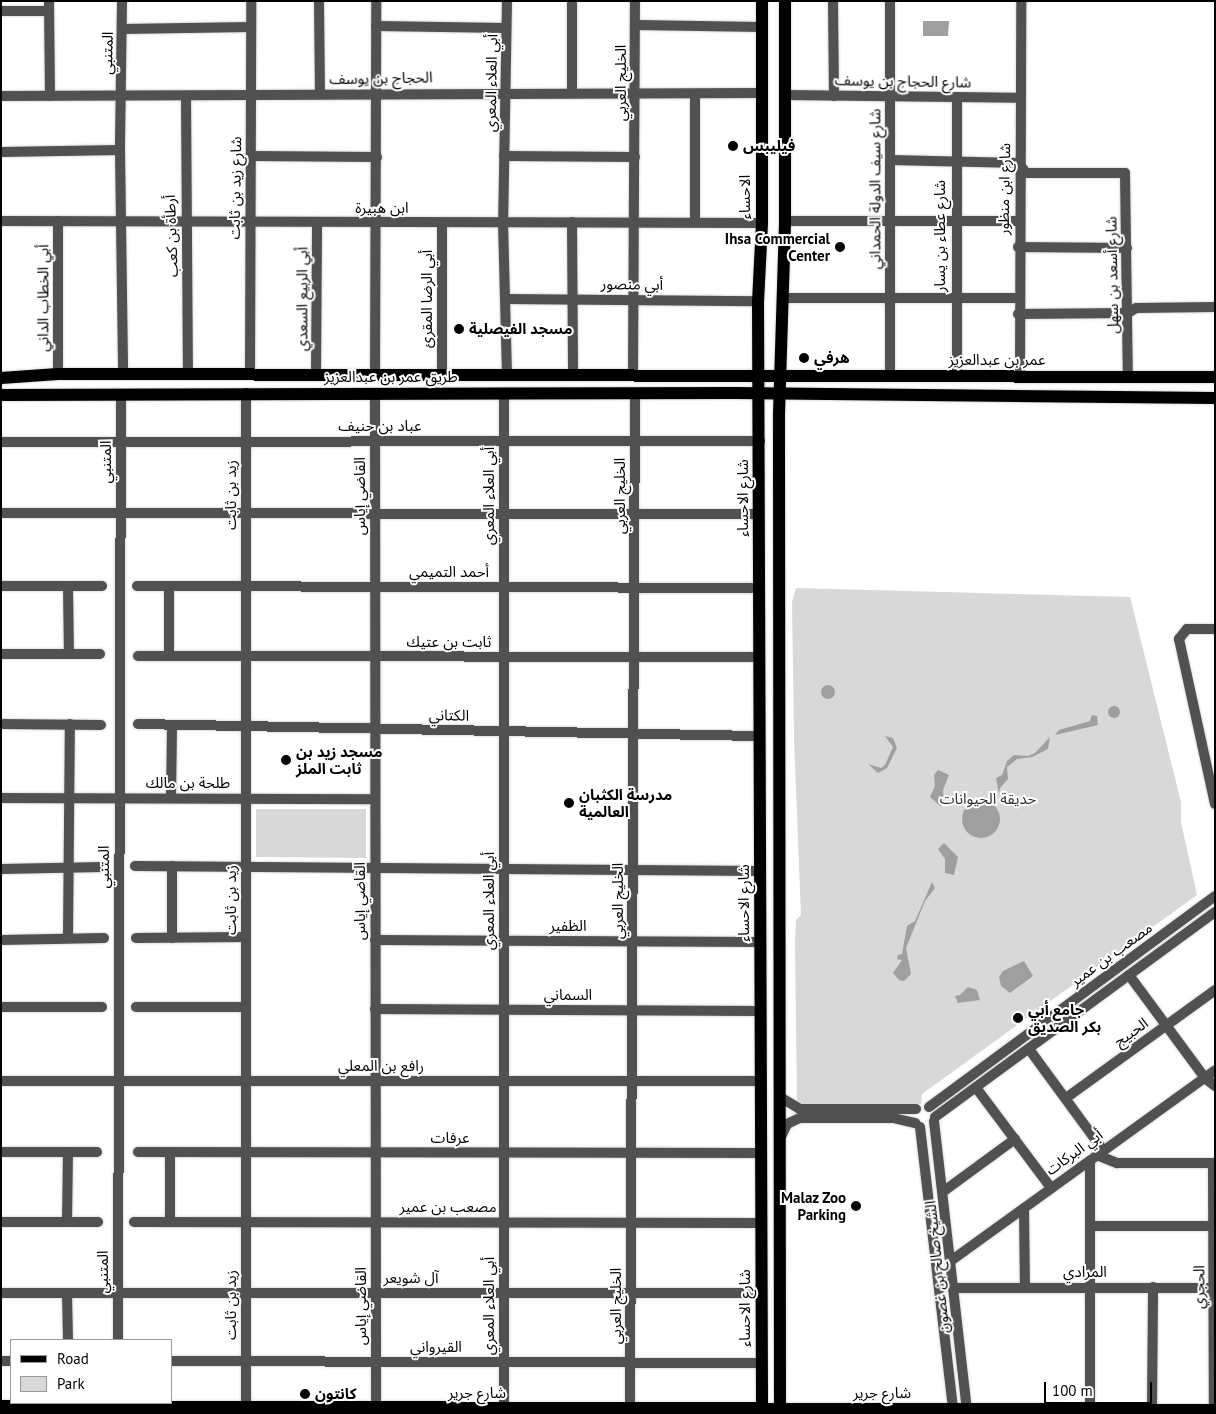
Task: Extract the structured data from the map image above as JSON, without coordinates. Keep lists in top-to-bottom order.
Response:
{
  "streets": {
    "main road": [
      "الاحساء",
      "عمر بن عبدالعزيز",
      "طريق عمر بن عبدالعزيز",
      "شارع الاحساء",
      "شارع جرير"
    ],
    "street": [
      "المتنبي",
      "الحجاج بن يوسف",
      "شارع الحجاج بن يوسف",
      "أبي العلاء المعري",
      "الخليج العربي",
      "شارع زيد بن ثابت",
      "شارع سيف الدولة الحمداني",
      "شارع ابن منظور",
      "ابن هبيرة",
      "أرطأة بن كعب",
      "شارع عطاء بن يسار",
      "شارع أسعد بن سهل",
      "أبي منصور",
      "أبي الخطاب الداني",
      "أبي الربيع السعدي",
      "أبي الرضا المقرئ",
      "عباد بن حنيف",
      "زيد بن ثابت",
      "القاضي إياس",
      "أحمد التميمي",
      "ثابت بن عتيك",
      "الكتاني",
      "طلحة بن مالك",
      "الظفير",
      "مصعب بن عمير",
      "السماني",
      "الحبيج",
      "رافع بن المعلي",
      "عرفات",
      "أبي البركات",
      "الشيخ صالح بن غصون",
      "المرادي",
      "آل شويعر",
      "الحجري",
      "القيرواني"
    ]
  },
  "crossings": [
    ["المتنبي", "الحجاج بن يوسف"],
    ["المتنبي", "ابن هبيرة"],
    ["المتنبي", "طريق عمر بن عبدالعزيز"],
    ["المتنبي", "عباد بن حنيف"],
    ["المتنبي", "طلحة بن مالك"],
    ["المتنبي", "رافع بن المعلي"],
    ["المتنبي", "آل شويعر"],
    ["الحجاج بن يوسف", "أبي العلاء المعري"],
    ["الحجاج بن يوسف", "الخليج العربي"],
    ["الحجاج بن يوسف", "شارع زيد بن ثابت"],
    ["الحجاج بن يوسف", "الاحساء"],
    ["الحجاج بن يوسف", "أرطأة بن كعب"],
    ["شارع الحجاج بن يوسف", "شارع سيف الدولة الحمداني"],
    ["شارع الحجاج بن يوسف", "شارع ابن منظور"],
    ["شارع الحجاج بن يوسف", "شارع عطاء بن يسار"],
    ["أبي العلاء المعري", "ابن هبيرة"],
    ["أبي العلاء المعري", "أبي منصور"],
    ["أبي العلاء المعري", "طريق عمر بن عبدالعزيز"],
    ["أبي العلاء المعري", "عباد بن حنيف"],
    ["أبي العلاء المعري", "أحمد التميمي"],
    ["أبي العلاء المعري", "ثابت بن عتيك"],
    ["أبي العلاء المعري", "الكتاني"],
    ["أبي العلاء المعري", "الظفير"],
    ["أبي العلاء المعري", "مصعب بن عمير"],
    ["أبي العلاء المعري", "السماني"],
    ["أبي العلاء المعري", "رافع بن المعلي"],
    ["أبي العلاء المعري", "عرفات"],
    ["أبي العلاء المعري", "آل شويعر"],
    ["أبي العلاء المعري", "القيرواني"],
    ["أبي العلاء المعري", "شارع جرير"],
    ["الخليج العربي", "ابن هبيرة"],
    ["الخليج العربي", "أبي منصور"],
    ["الخليج العربي", "طريق عمر بن عبدالعزيز"],
    ["الخليج العربي", "عباد بن حنيف"],
    ["الخليج العربي", "أحمد التميمي"],
    ["الخليج العربي", "ثابت بن عتيك"],
    ["الخليج العربي", "الكتاني"],
    ["الخليج العربي", "الظفير"],
    ["الخليج العربي", "مصعب بن عمير"],
    ["الخليج العربي", "السماني"],
    ["الخليج العربي", "رافع بن المعلي"],
    ["الخليج العربي", "عرفات"],
    ["الخليج العربي", "آل شويعر"],
    ["الخليج العربي", "القيرواني"],
    ["الخليج العربي", "شارع جرير"],
    ["شارع زيد بن ثابت", "ابن هبيرة"],
    ["شارع زيد بن ثابت", "طريق عمر بن عبدالعزيز"],
    ["شارع سيف الدولة الحمداني", "عمر بن عبدالعزيز"],
    ["شارع ابن منظور", "شارع أسعد بن سهل"],
    ["شارع ابن منظور", "عمر بن عبدالعزيز"],
    ["الاحساء", "ابن هبيرة"],
    ["الاحساء", "أبي منصور"],
    ["الاحساء", "طريق عمر بن عبدالعزيز"],
    ["الاحساء", "شارع الاحساء"],
    ["ابن هبيرة", "أرطأة بن كعب"],
    ["ابن هبيرة", "أبي الخطاب الداني"],
    ["ابن هبيرة", "أبي الربيع السعدي"],
    ["ابن هبيرة", "أبي الرضا المقرئ"],
    ["أرطأة بن كعب", "طريق عمر بن عبدالعزيز"],
    ["شارع عطاء بن يسار", "عمر بن عبدالعزيز"],
    ["شارع أسعد بن سهل", "عمر بن عبدالعزيز"],
    ["أبي الخطاب الداني", "طريق عمر بن عبدالعزيز"],
    ["أبي الربيع السعدي", "طريق عمر بن عبدالعزيز"],
    ["أبي الرضا المقرئ", "طريق عمر بن عبدالعزيز"],
    ["عمر بن عبدالعزيز", "طريق عمر بن عبدالعزيز"],
    ["طريق عمر بن عبدالعزيز", "زيد بن ثابت"],
    ["طريق عمر بن عبدالعزيز", "القاضي إياس"],
    ["طريق عمر بن عبدالعزيز", "شارع الاحساء"],
    ["عباد بن حنيف", "زيد بن ثابت"],
    ["عباد بن حنيف", "القاضي إياس"],
    ["عباد بن حنيف", "شارع الاحساء"],
    ["زيد بن ثابت", "أحمد التميمي"],
    ["زيد بن ثابت", "ثابت بن عتيك"],
    ["زيد بن ثابت", "الكتاني"],
    ["زيد بن ثابت", "طلحة بن مالك"],
    ["زيد بن ثابت", "مصعب بن عمير"],
    ["زيد بن ثابت", "رافع بن المعلي"],
    ["زيد بن ثابت", "عرفات"],
    ["زيد بن ثابت", "آل شويعر"],
    ["زيد بن ثابت", "القيرواني"],
    ["زيد بن ثابت", "شارع جرير"],
    ["القاضي إياس", "أحمد التميمي"],
    ["القاضي إياس", "ثابت بن عتيك"],
    ["القاضي إياس", "الكتاني"],
    ["القاضي إياس", "طلحة بن مالك"],
    ["القاضي إياس", "الظفير"],
    ["القاضي إياس", "مصعب بن عمير"],
    ["القاضي إياس", "السماني"],
    ["القاضي إياس", "رافع بن المعلي"],
    ["القاضي إياس", "عرفات"],
    ["القاضي إياس", "آل شويعر"],
    ["القاضي إياس", "القيرواني"],
    ["القاضي إياس", "شارع جرير"],
    ["شارع الاحساء", "أحمد التميمي"],
    ["شارع الاحساء", "ثابت بن عتيك"],
    ["شارع الاحساء", "الكتاني"],
    ["شارع الاحساء", "الظفير"],
    ["شارع الاحساء", "مصعب بن عمير"],
    ["شارع الاحساء", "السماني"],
    ["شارع الاحساء", "رافع بن المعلي"],
    ["شارع الاحساء", "عرفات"],
    ["شارع الاحساء", "آل شويعر"],
    ["شارع الاحساء", "القيرواني"],
    ["شارع الاحساء", "شارع جرير"],
    ["مصعب بن عمير", "الشيخ صالح بن غصون"],
    ["أبي البركات", "الشيخ صالح بن غصون"],
    ["الشيخ صالح بن غصون", "المرادي"],
    ["الشيخ صالح بن غصون", "شارع جرير"],
    ["المرادي", "الحجري"]
  ],
  "parks": ["حديقة الحيوانات"],
  "places": [
    "فيليبس",
    "Ihsa Commercial Center",
    "مسجد الفيصلية",
    "هرفي",
    "مسجد زيد بن ثابت الملز",
    "مدرسة الكثبان العالمية",
    "جامع أبي بكر الصديق",
    "Malaz Zoo Parking",
    "كانتون"
  ],
  "legend": ["Road", "Park"],
  "scale_bar": "100 m"
}
